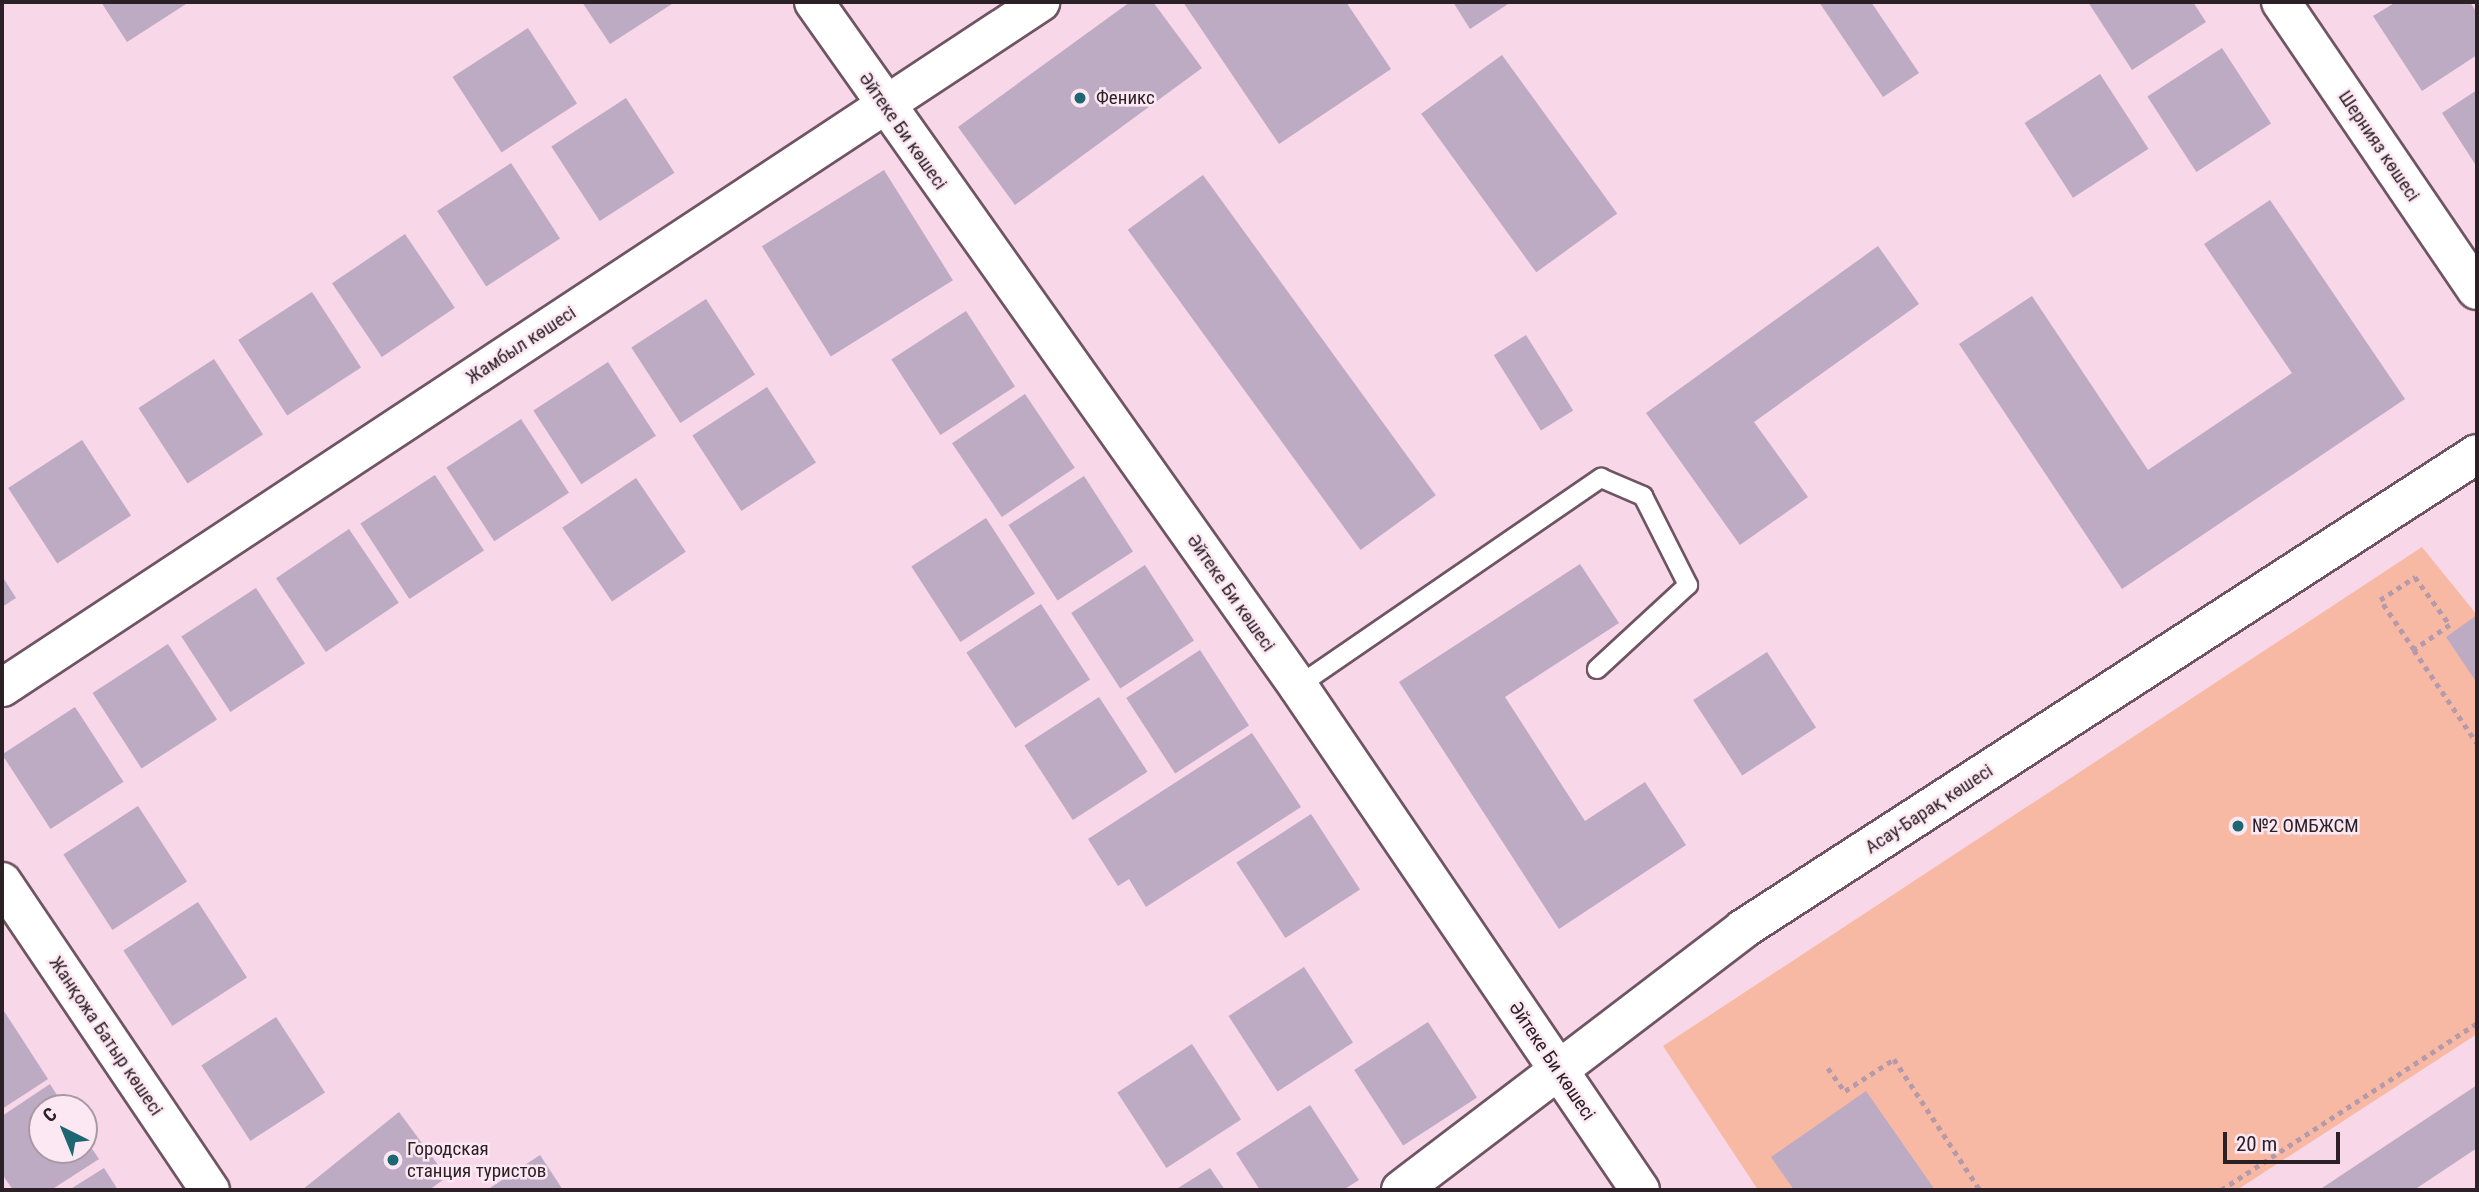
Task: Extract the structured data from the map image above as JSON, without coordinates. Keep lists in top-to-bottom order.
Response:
{
  "streets": {
    "street": [
      "Әйтеке Би көшесі",
      "Шернияз көшесі",
      "Жамбыл көшесі",
      "Асау-Барақ көшесі",
      "Жанқожа Батыр көшесі"
    ]
  },
  "crossings": [
    ["Әйтеке Би көшесі", "Жамбыл көшесі"],
    ["Әйтеке Би көшесі", "Асау-Барақ көшесі"]
  ],
  "places": ["Феникс", "№2 ОМБЖСМ", "Городская станция туристов"],
  "scale_bar": "20 m",
  "north": "top left"
}
